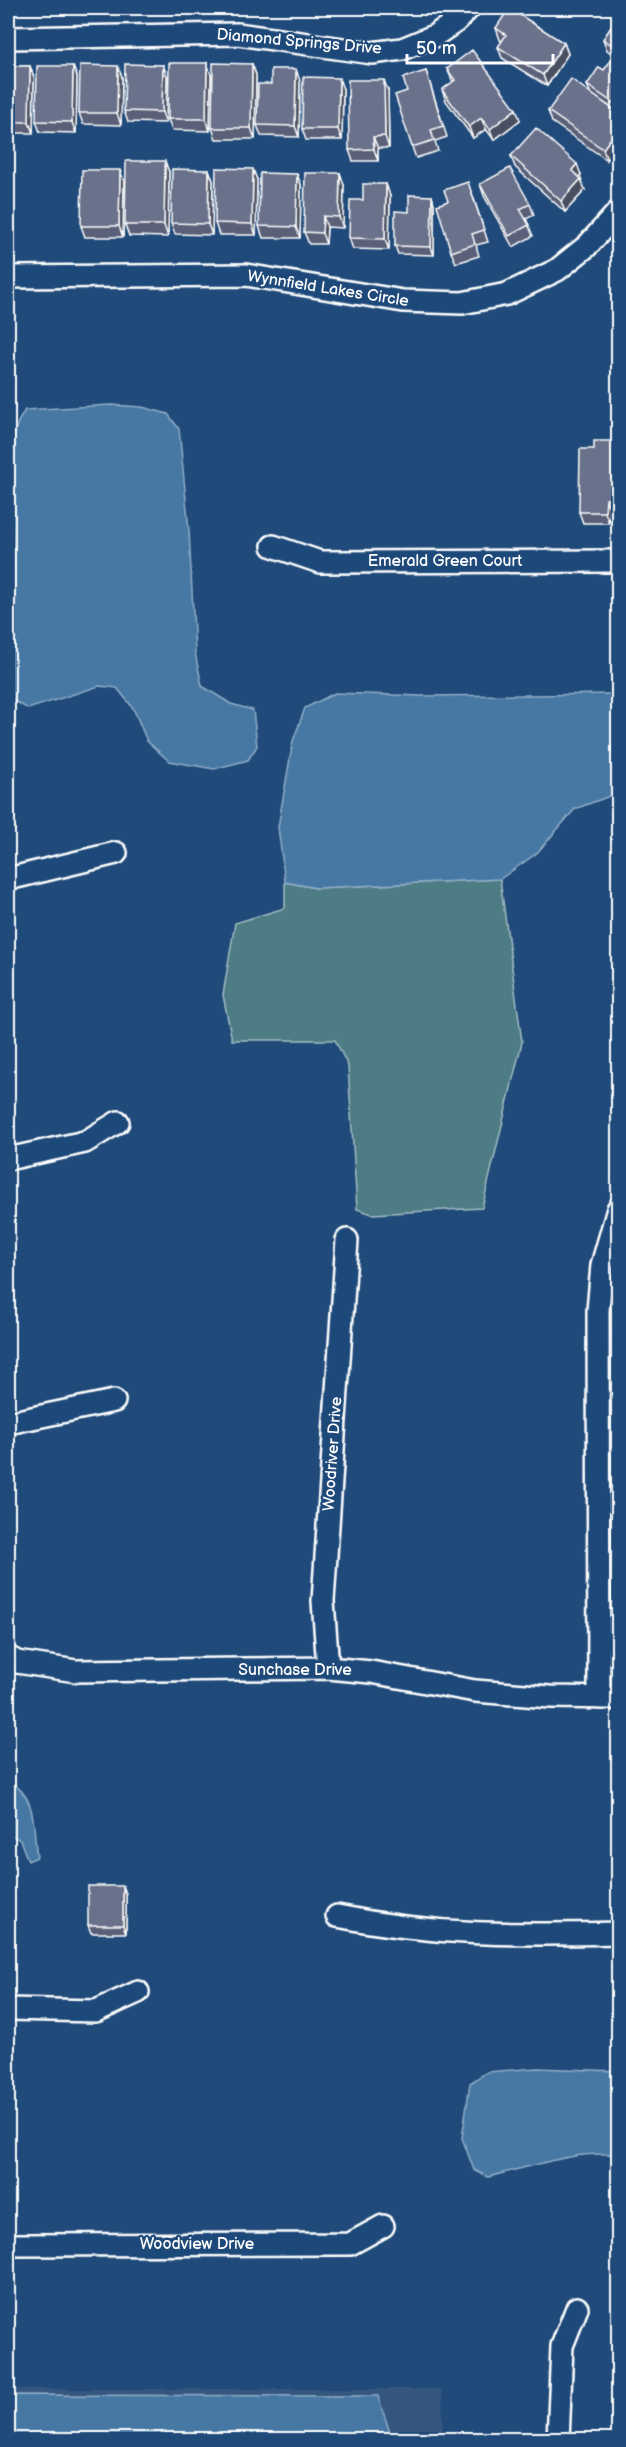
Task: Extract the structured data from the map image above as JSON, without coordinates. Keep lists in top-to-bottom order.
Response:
{
  "streets": {
    "street": [
      "Diamond Springs Drive",
      "Wynnfield Lakes Circle",
      "Emerald Green Court",
      "Woodriver Drive",
      "Sunchase Drive",
      "Woodview Drive"
    ]
  },
  "crossings": [
    ["Woodriver Drive", "Sunchase Drive"]
  ],
  "scale_bar": "50 m"
}
